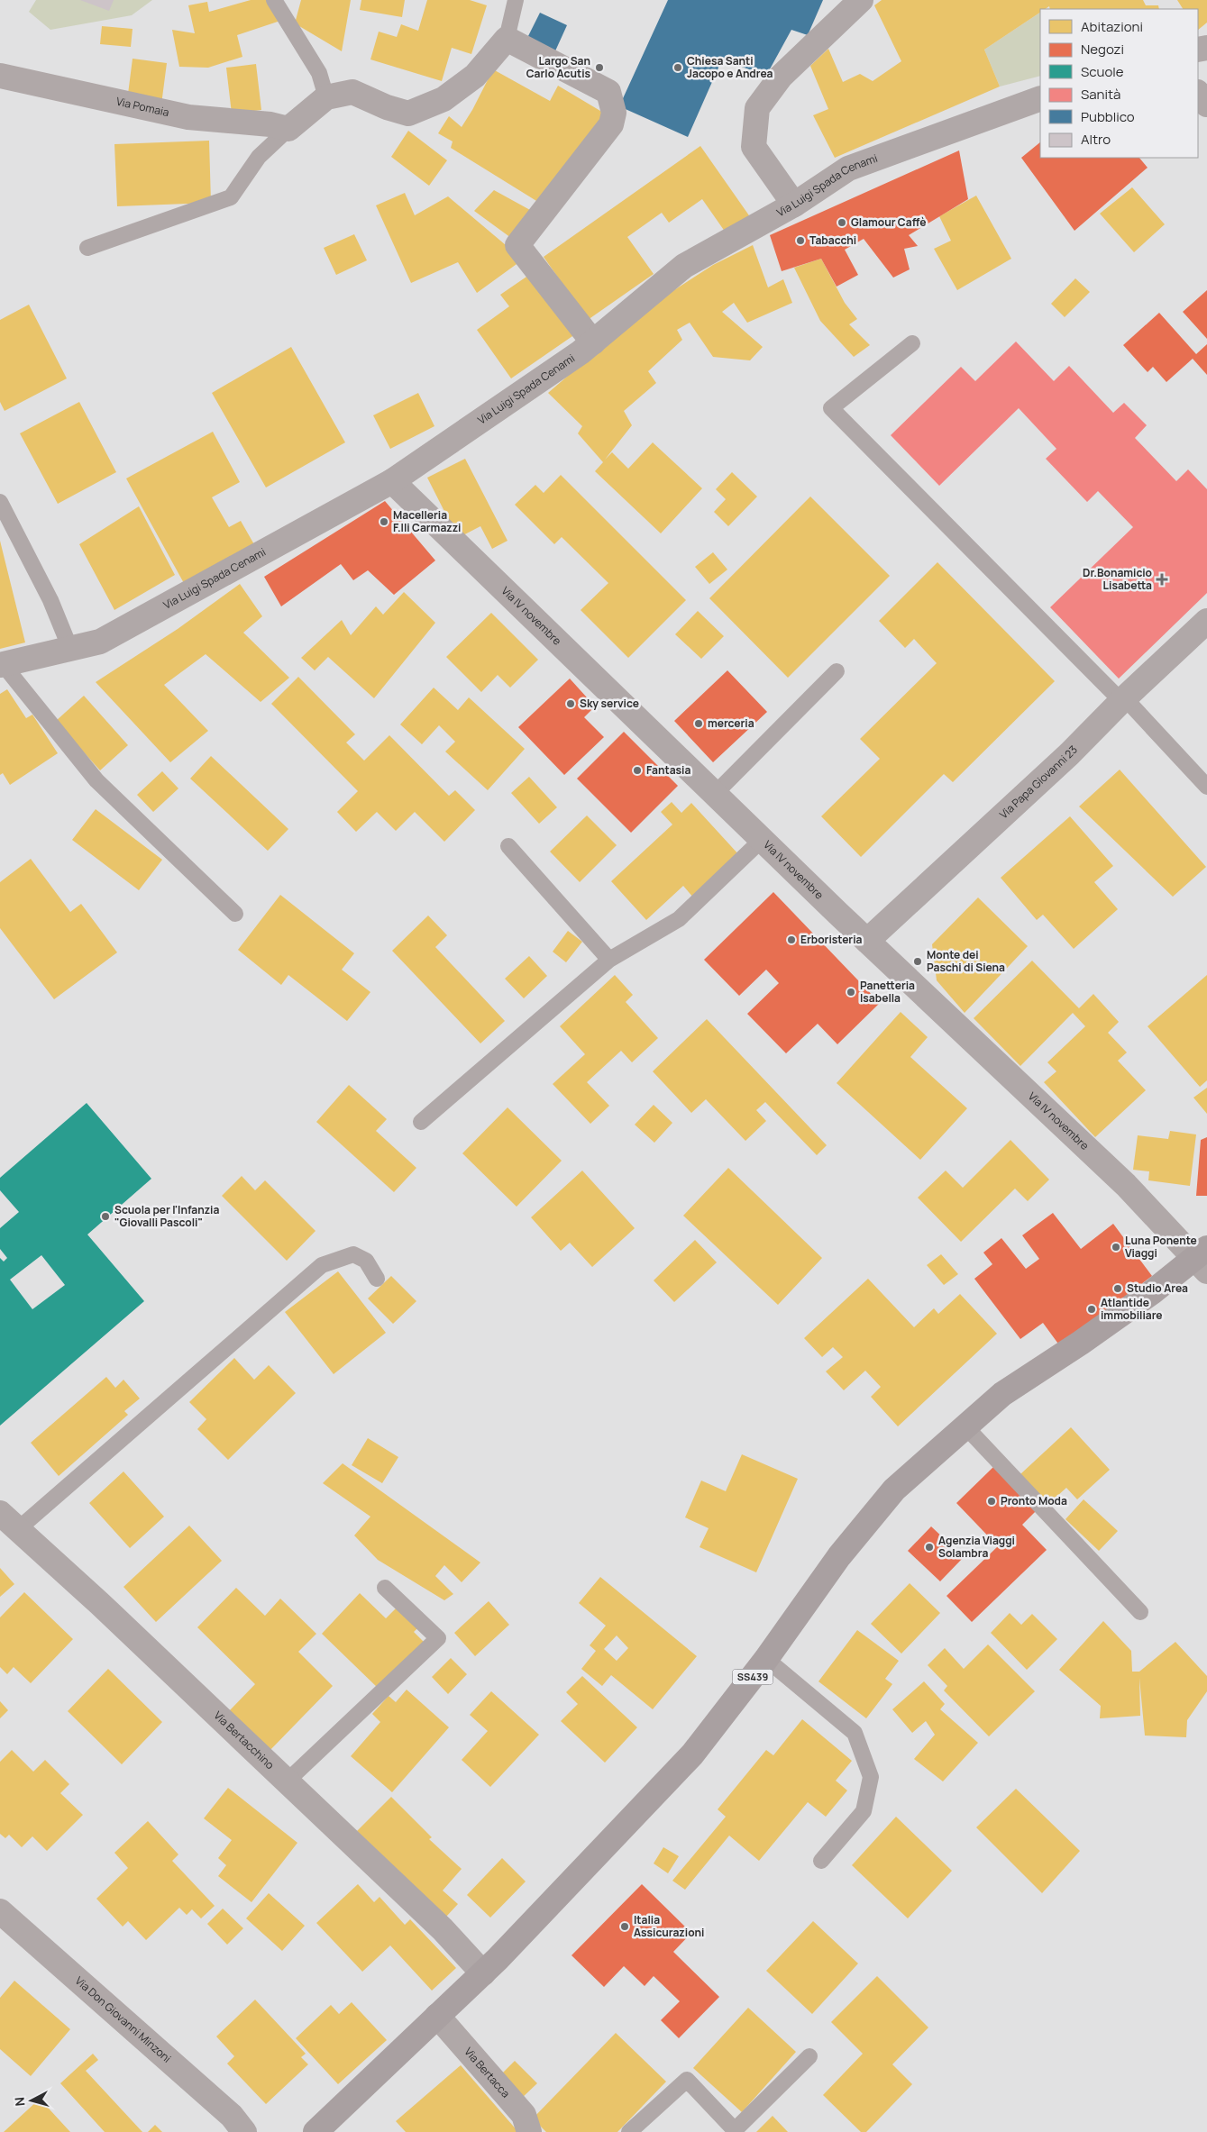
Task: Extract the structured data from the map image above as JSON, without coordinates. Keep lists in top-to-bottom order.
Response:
{
  "streets": {
    "main road": ["SS439"],
    "street": [
      "Via Pomaia",
      "Via Luigi Spada Cenami",
      "Via IV novembre",
      "Via Papa Giovanni 23",
      "Via Bertacchino",
      "Via Don Giovanni Minzoni",
      "Via Bertacca"
    ]
  },
  "crossings": [
    ["Via Luigi Spada Cenami", "Via IV novembre"],
    ["Via IV novembre", "Via Papa Giovanni 23"],
    ["Via IV novembre", "SS439"],
    ["SS439", "Via Bertacchino"],
    ["SS439", "Via Bertacca"]
  ],
  "places": {
    "other": [
      "Largo San Carlo Acutis",
      "Chiesa Santi Jacopo e Andrea",
      "Glamour Caffè",
      "Tabacchi",
      "Macelleria F.lli Carmazzi",
      "Sky service",
      "merceria",
      "Fantasia",
      "Erboristeria",
      "Monte dei Paschi di Siena",
      "Panetteria Isabella",
      "Scuola per l'Infanzia \"Giovalli Pascoli\"",
      "Luna Ponente Viaggi",
      "Studio Area",
      "Atlantide immobiliare",
      "Pronto Moda",
      "Agenzia Viaggi Solambra",
      "Italia Assicurazioni"
    ],
    "health": ["Dr.Bonamicio Lisabetta"]
  },
  "legend": [
    "Abitazioni",
    "Negozi",
    "Scuole",
    "Sanità",
    "Pubblico",
    "Altro"
  ],
  "north": "left"
}
